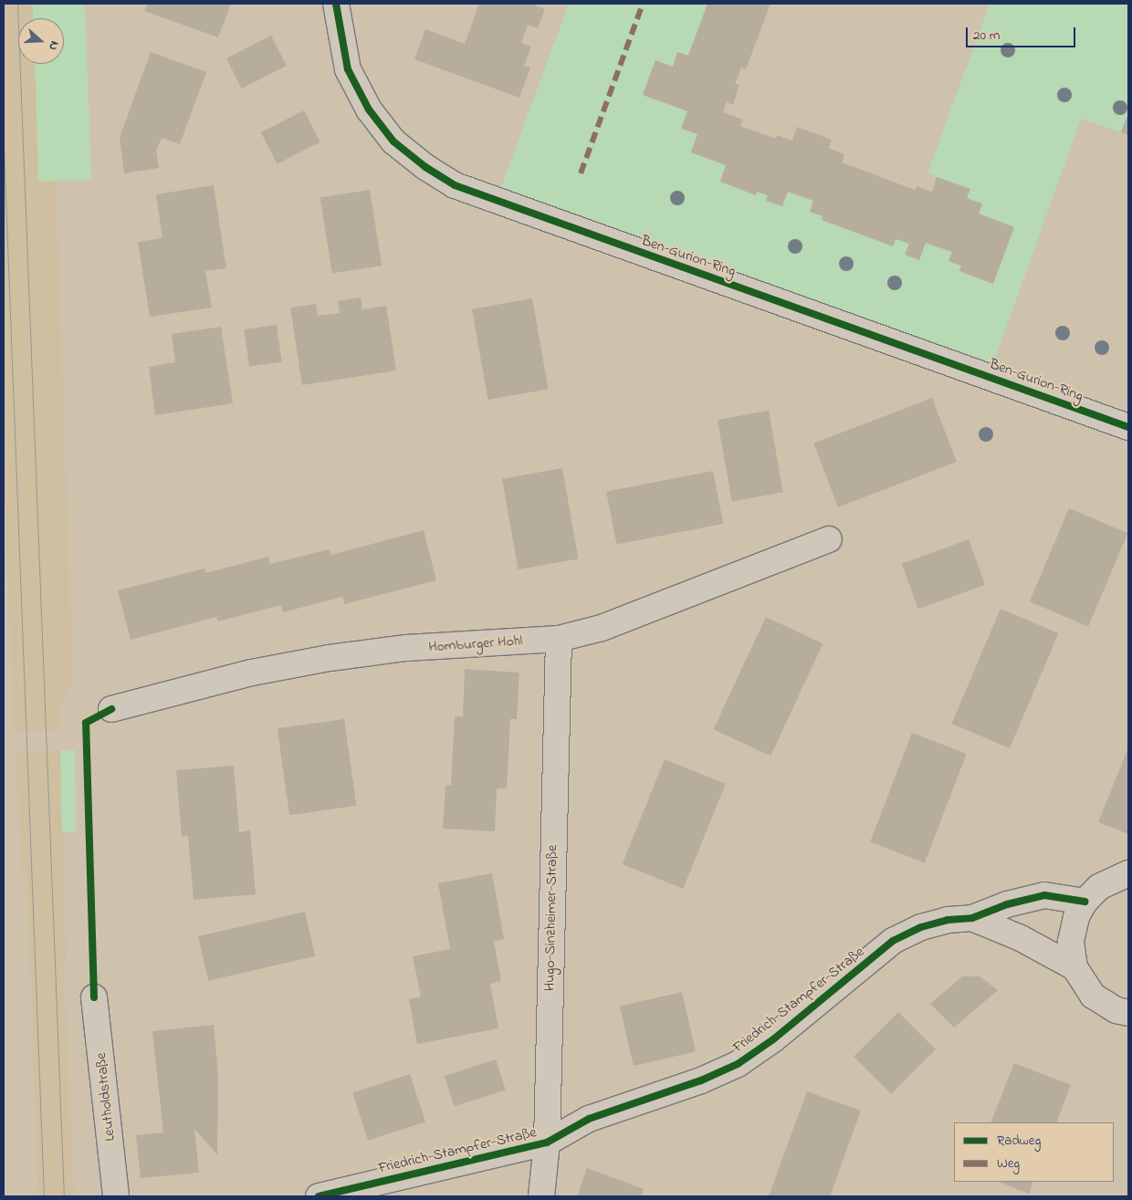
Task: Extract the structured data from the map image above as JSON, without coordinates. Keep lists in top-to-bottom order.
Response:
{
  "streets": {
    "street": [
      "Ben-Gurion-Ring",
      "Homburger Hohl",
      "Hugo-Sinzheimer-Straße",
      "Friedrich-Stampfer-Straße",
      "Leutholdstraße"
    ]
  },
  "crossings": [
    ["Homburger Hohl", "Hugo-Sinzheimer-Straße"],
    ["Hugo-Sinzheimer-Straße", "Friedrich-Stampfer-Straße"]
  ],
  "legend": ["Radweg", "Weg"],
  "scale_bar": "20 m",
  "north": "right"
}
